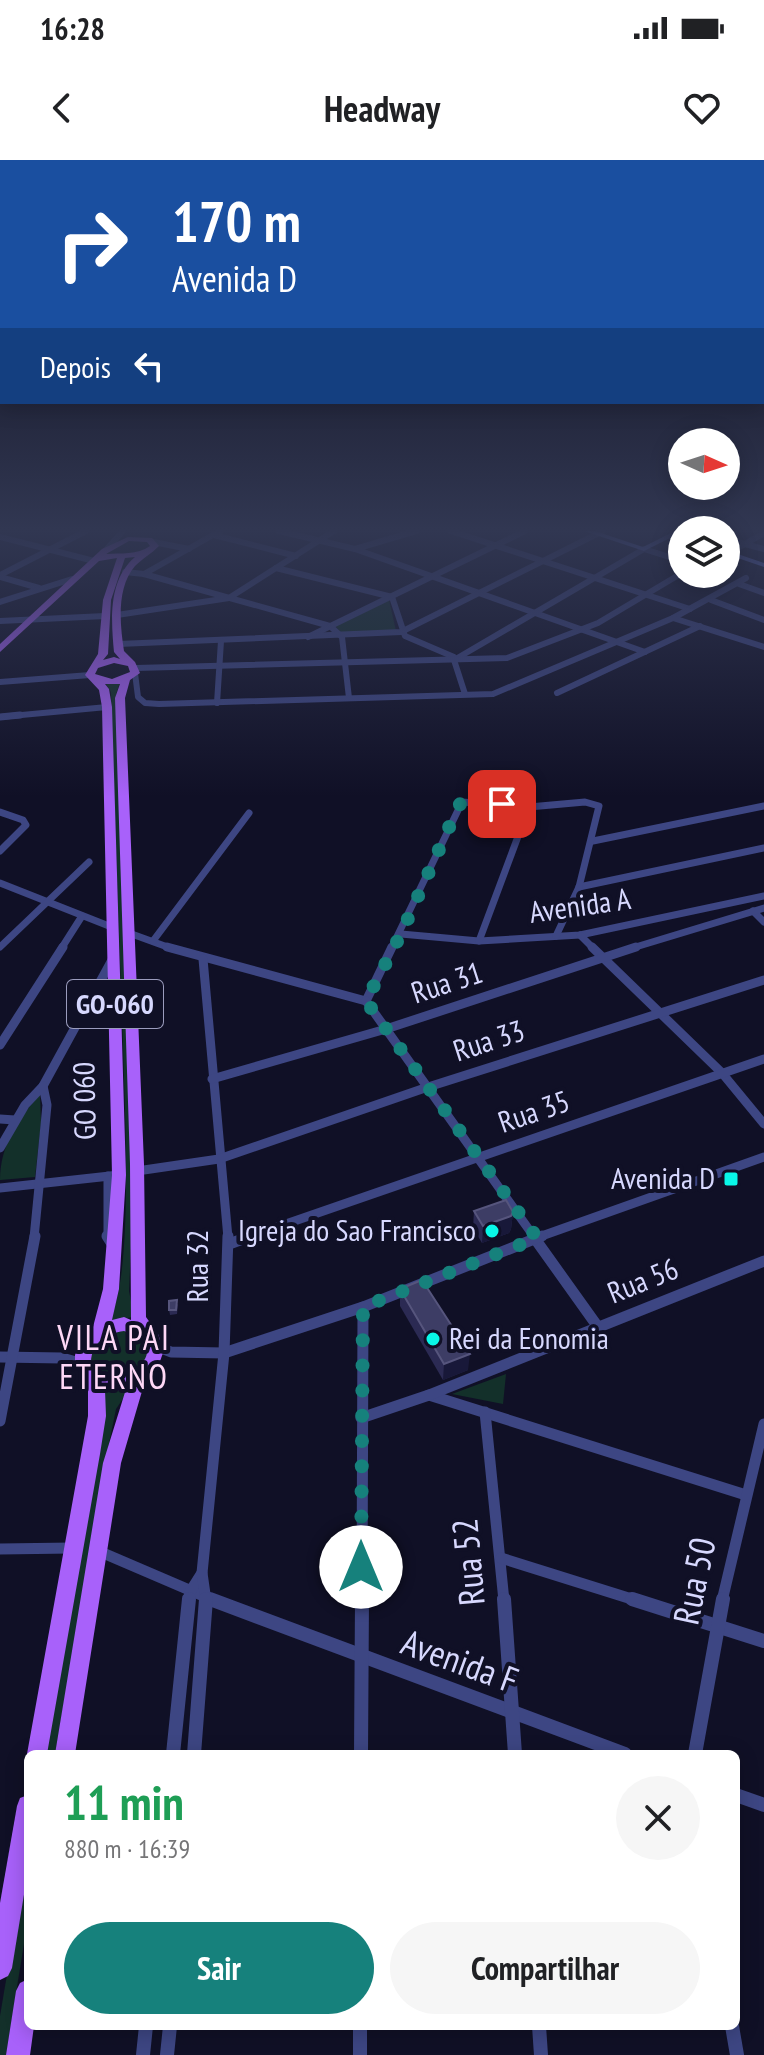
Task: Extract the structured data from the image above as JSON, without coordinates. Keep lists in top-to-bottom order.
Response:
{
  "streets": {
    "main road": ["GO-060", "GO 060"],
    "street": [
      "Avenida A",
      "Rua 31",
      "Rua 33",
      "Rua 35",
      "Rua 32",
      "Rua 56",
      "Rua 52",
      "Rua 50",
      "Avenida F"
    ]
  },
  "crossings": [
    ["Avenida A", "Rua 31"],
    ["Rua 31", "Rua 32"],
    ["GO-060", "GO 060"],
    ["Rua 33", "GO 060"],
    ["Rua 33", "Rua 32"],
    ["Rua 35", "Rua 32"],
    ["Rua 32", "Avenida F"],
    ["Rua 52", "Avenida F"]
  ],
  "districts": ["VILA PAI ETERNO"],
  "places": {
    "transit": ["Avenida D"],
    "other": ["Igreja do Sao Francisco", "Rei da Eonomia"]
  },
  "north": "right",
  "page": {
    "status": "16:28",
    "header": "Headway",
    "turn": ["170 m", "Avenida D"],
    "then": "Depois",
    "heading": ["11 min", "880 m · 16:39"],
    "buttons": ["Sair", "Compartilhar"]
  }
}
